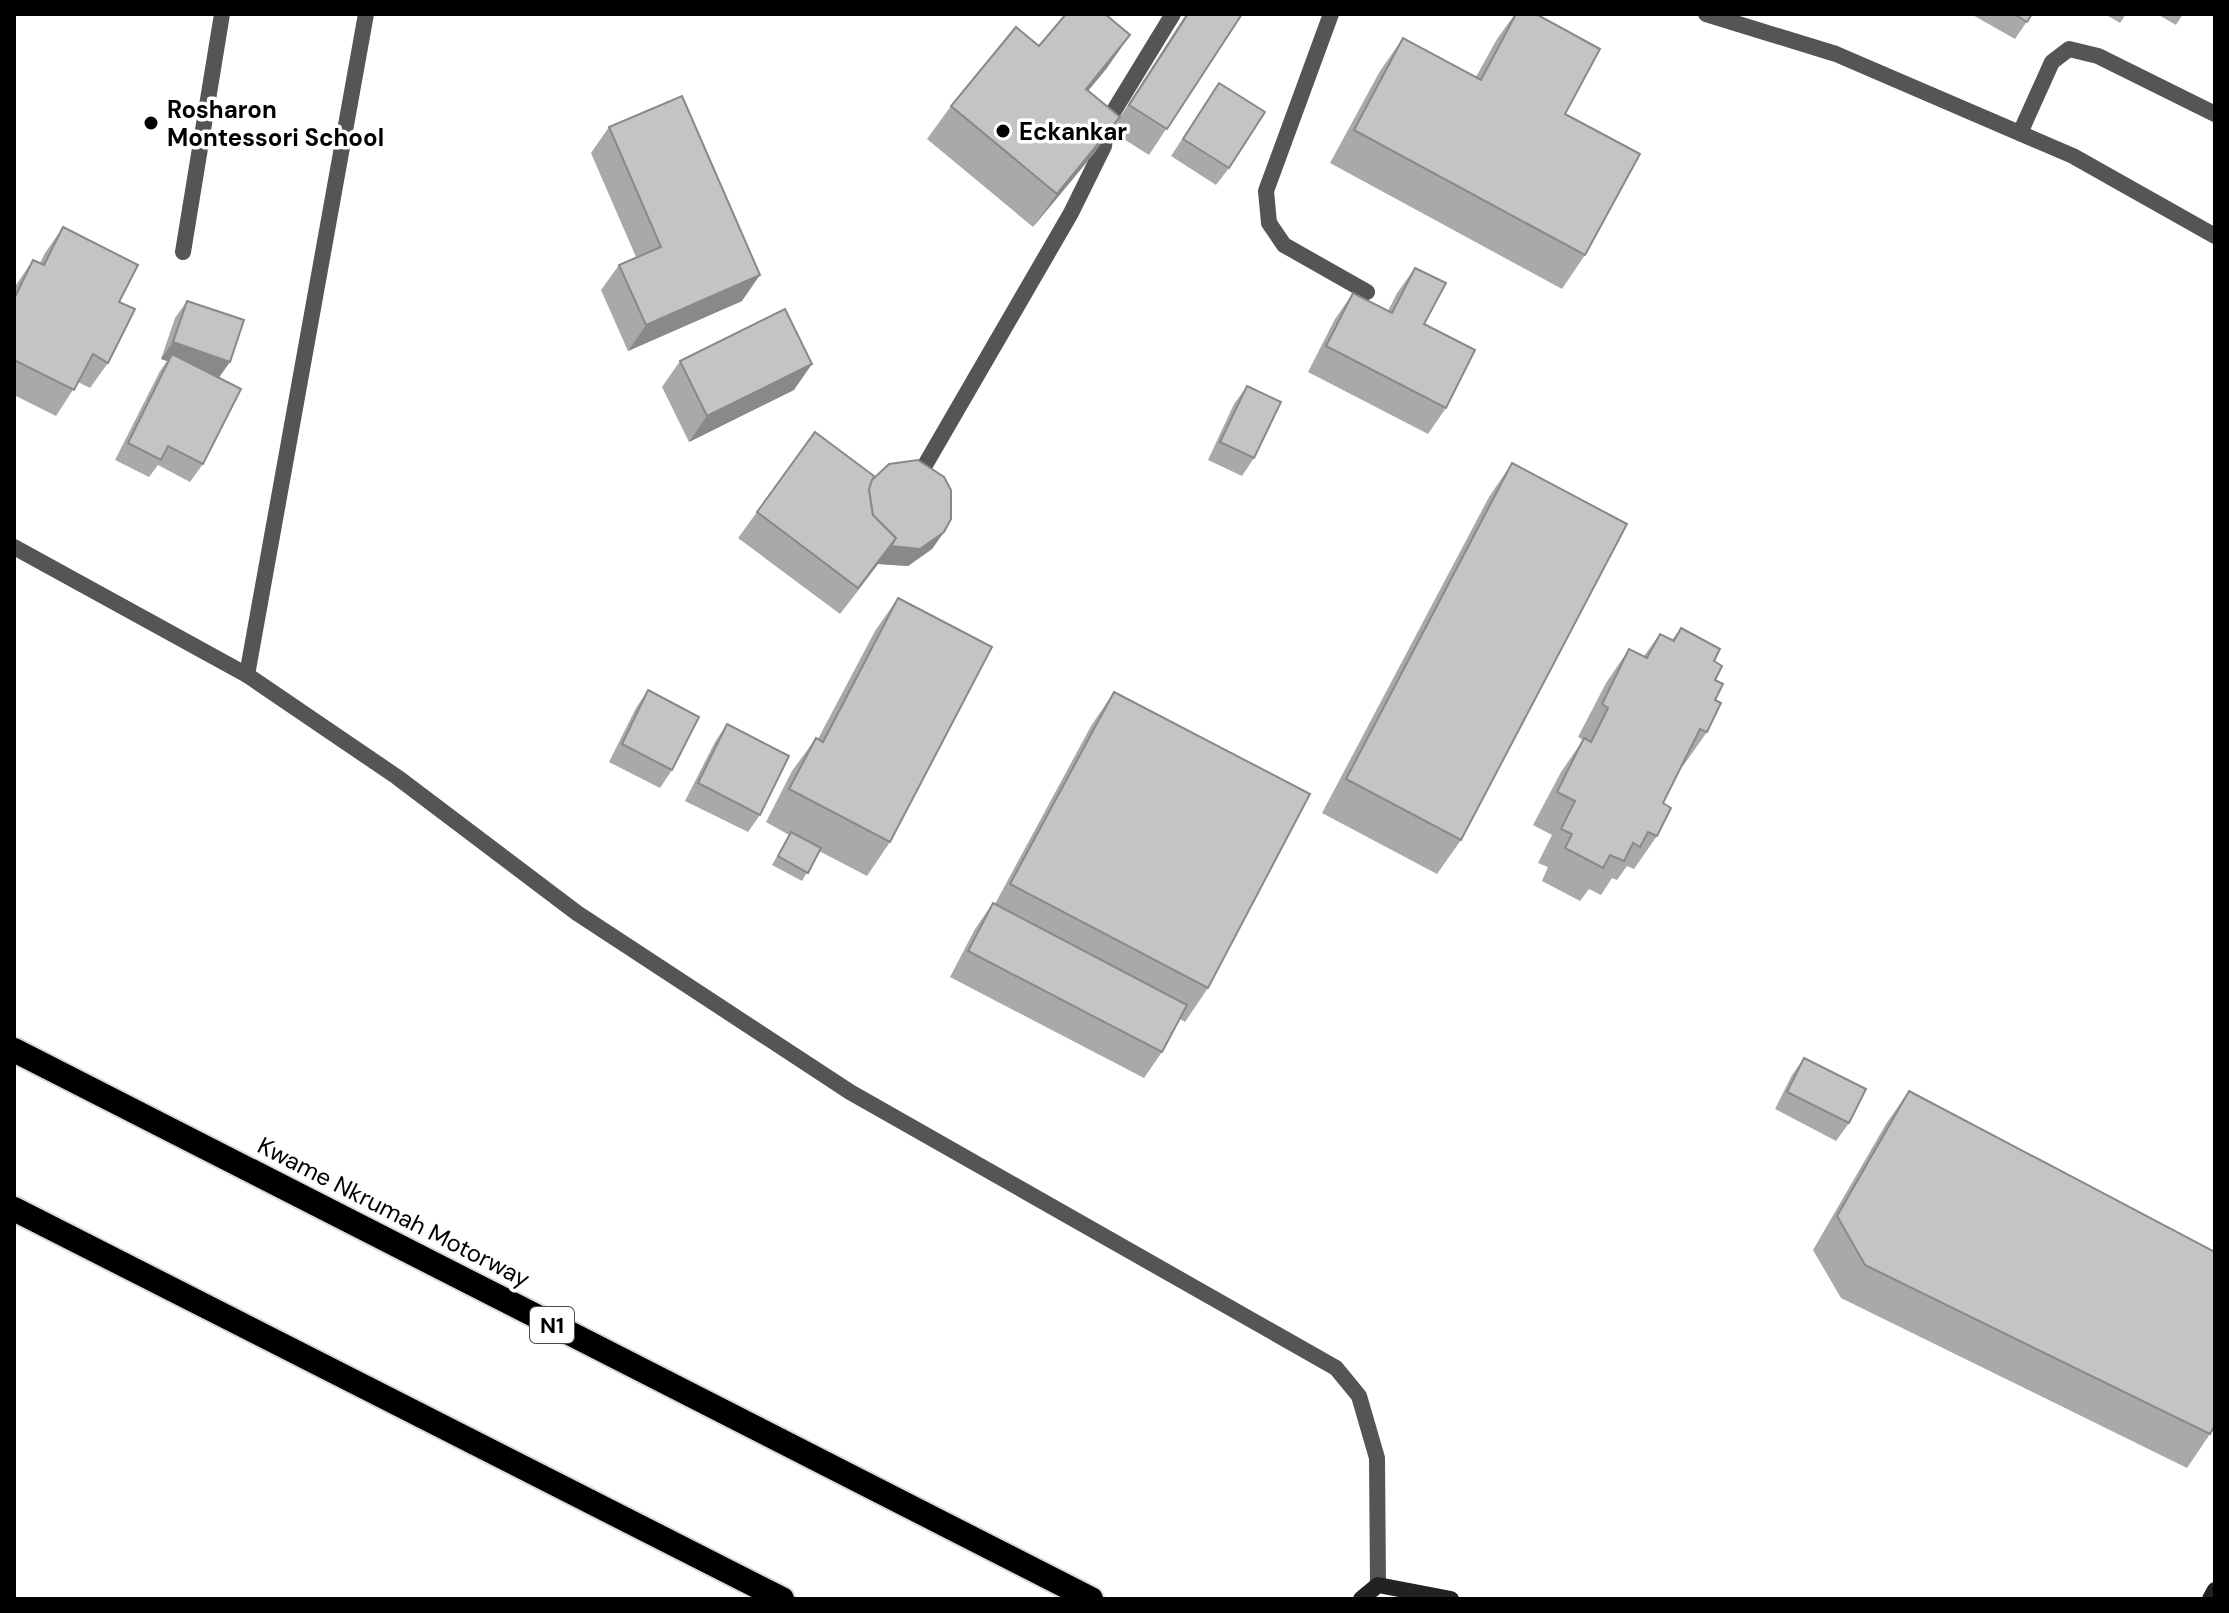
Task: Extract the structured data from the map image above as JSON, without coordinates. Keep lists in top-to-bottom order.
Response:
{
  "streets": {
    "highway": ["Kwame Nkrumah Motorway", "N1"]
  },
  "places": ["Rosharon Montessori School", "Eckankar"]
}
